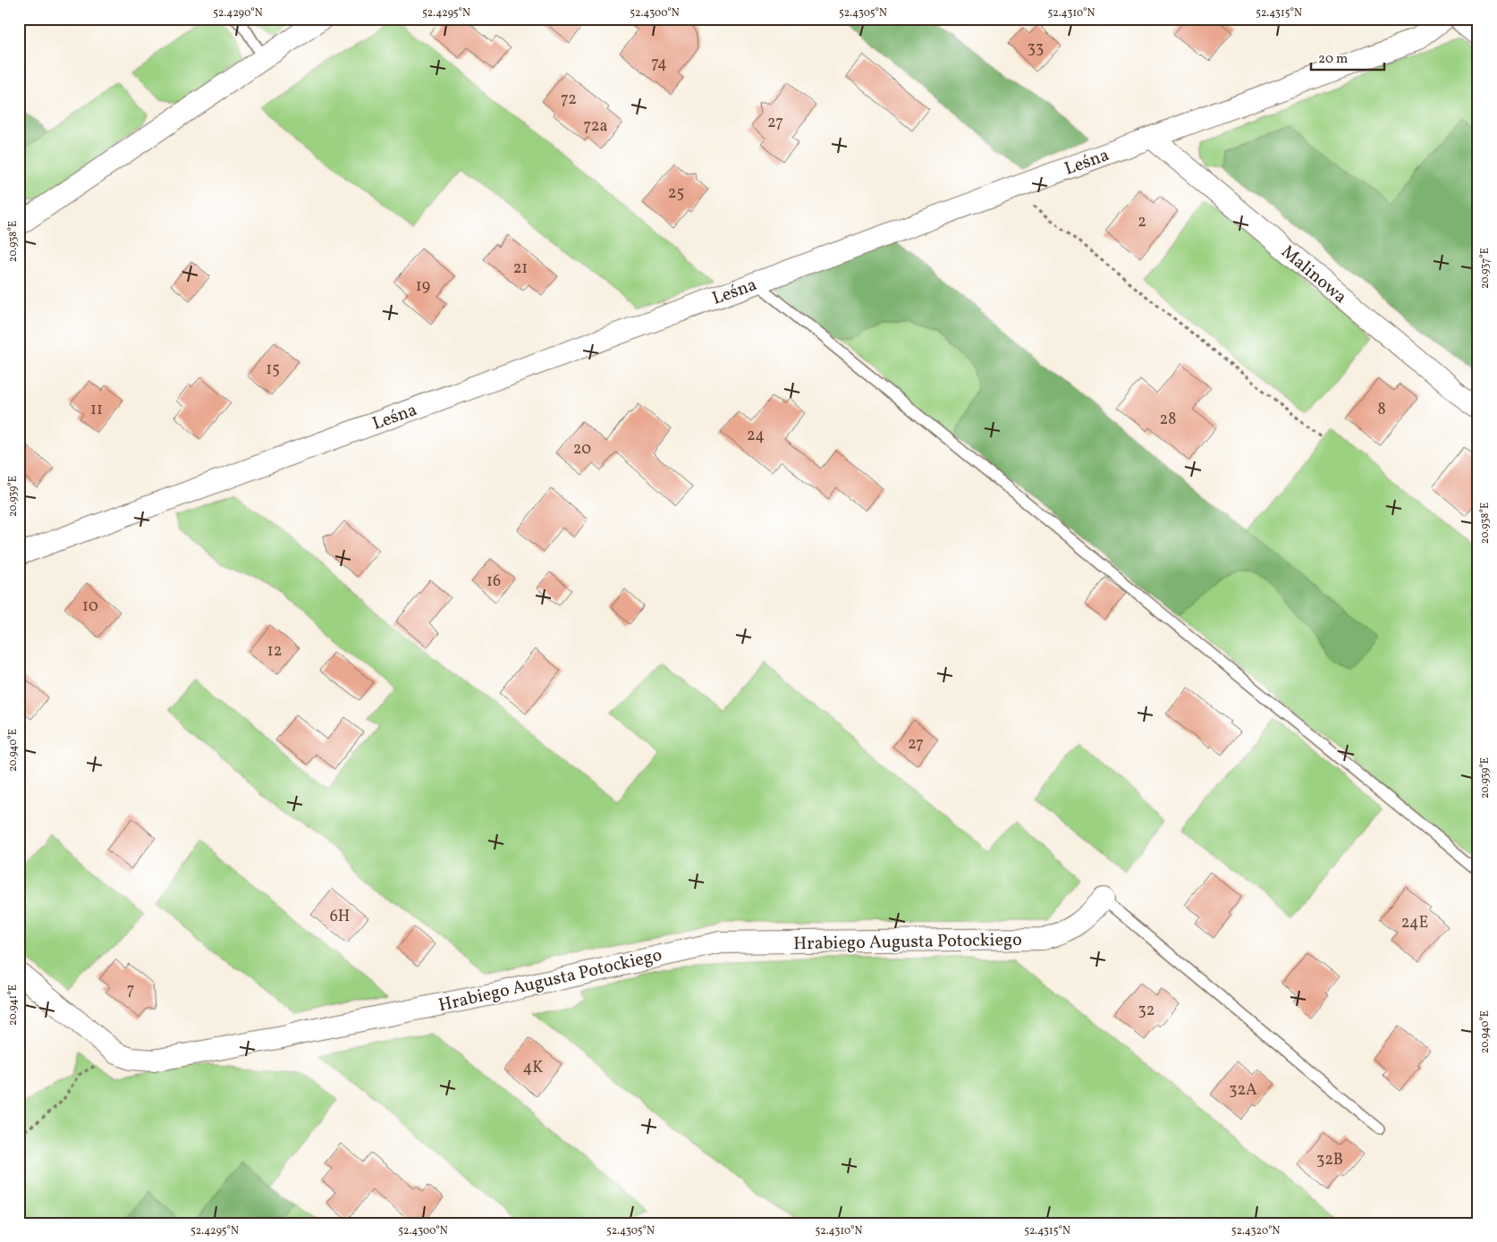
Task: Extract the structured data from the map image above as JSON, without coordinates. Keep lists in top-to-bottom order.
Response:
{
  "streets": {
    "street": ["Leśna", "Malinowa", "Hrabiego Augusta Potockiego"]
  },
  "crossings": [
    ["Leśna", "Malinowa"]
  ],
  "house_numbers": [
    "33",
    "74",
    "72",
    "27",
    "72a",
    "25",
    "2",
    "21",
    "19",
    "15",
    "11",
    "8",
    "28",
    "24",
    "20",
    "16",
    "10",
    "12",
    "27",
    "6H",
    "24E",
    "7",
    "32",
    "4K",
    "32A",
    "32B"
  ],
  "scale_bar": "20 m",
  "coordinates": [
    "52.4290°N",
    "52.4295°N",
    "52.4300°N",
    "52.4305°N",
    "52.4310°N",
    "52.4315°N",
    "20.938°E",
    "20.937°E",
    "20.939°E",
    "20.940°E",
    "20.941°E",
    "52.4320°N"
  ]
}
